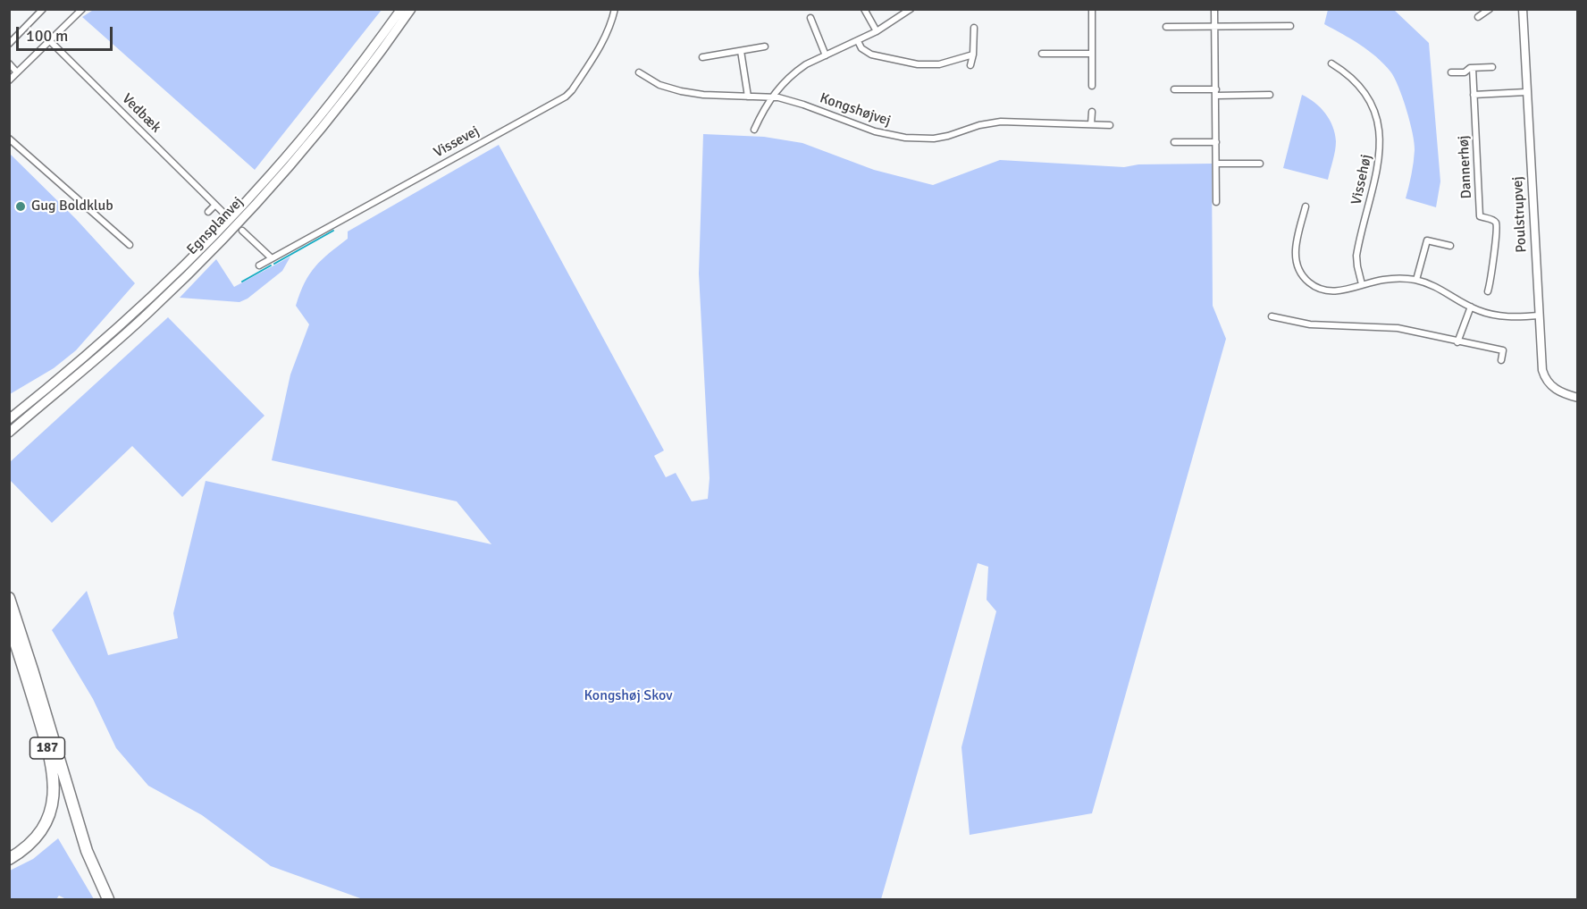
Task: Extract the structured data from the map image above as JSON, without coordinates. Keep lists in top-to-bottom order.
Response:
{
  "streets": {
    "highway": ["187"],
    "main road": ["Egnsplanvej"],
    "street": [
      "Kongshøjvej",
      "Vedbæk",
      "Vissevej",
      "Dannerhøj",
      "Vissehøj",
      "Poulstrupvej"
    ]
  },
  "parks": ["Kongshøj Skov"],
  "places": ["Gug Boldklub"],
  "scale_bar": "100 m"
}
